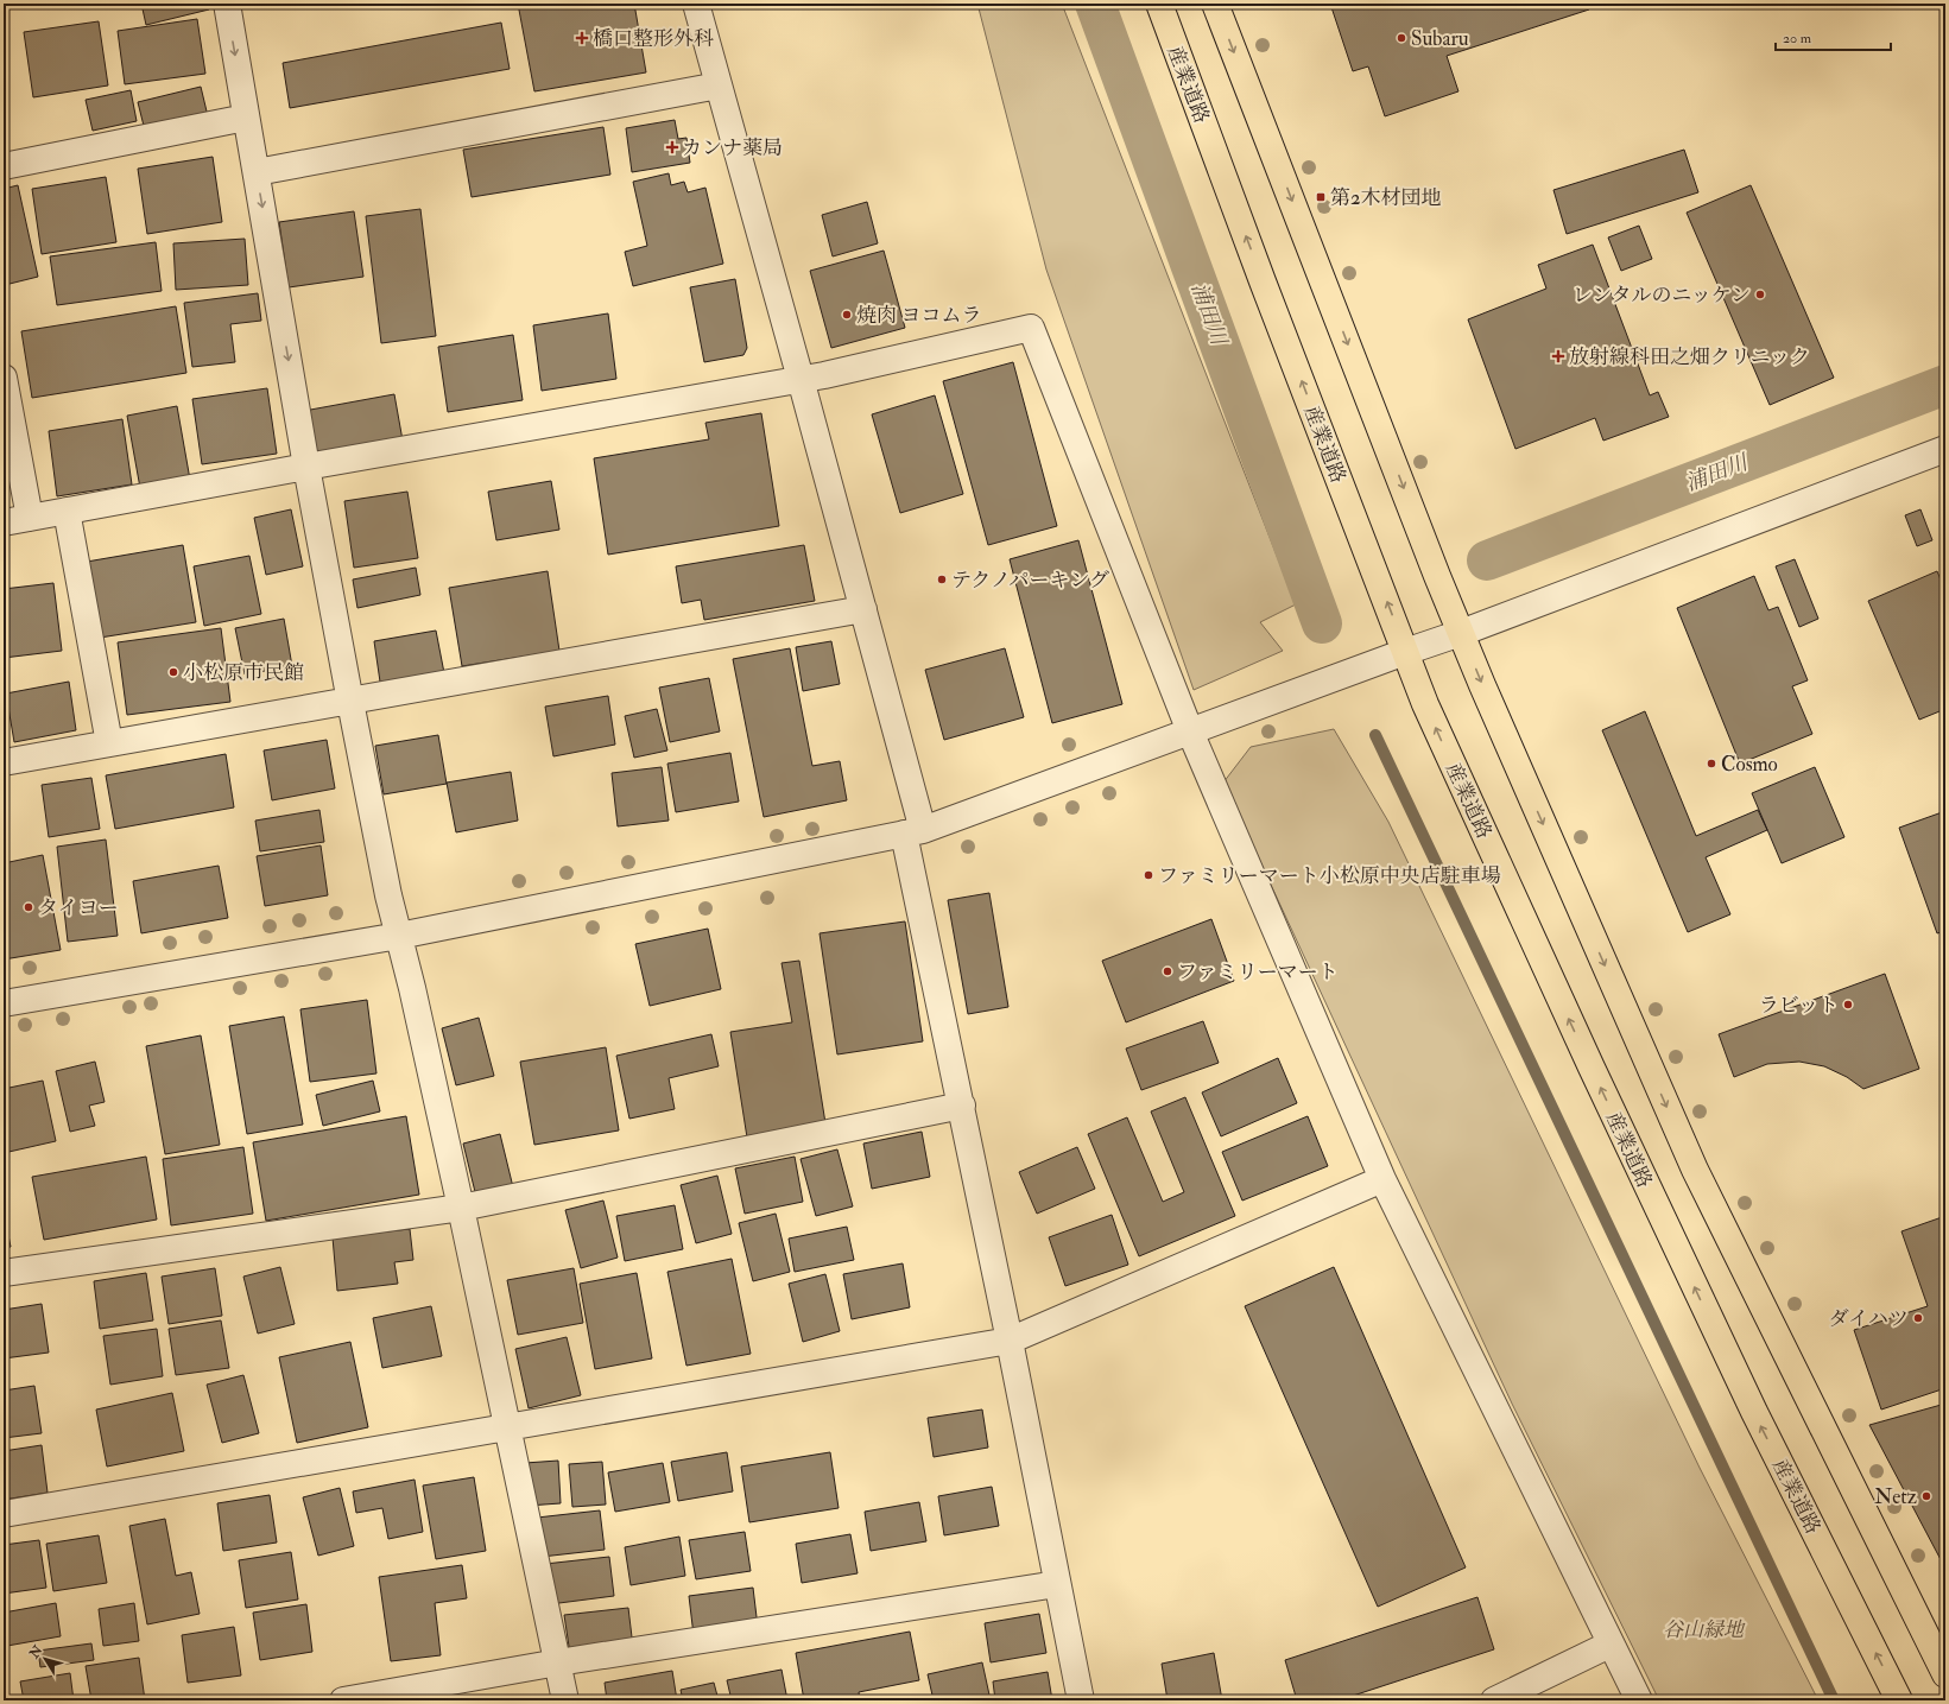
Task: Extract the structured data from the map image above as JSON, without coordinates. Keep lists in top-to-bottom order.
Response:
{
  "streets": {
    "main road": ["産業道路"]
  },
  "water": ["浦田川"],
  "parks": ["谷山緑地"],
  "places": {
    "health": ["橋口整形外科", "カンナ薬局", "放射線科田之畑クリニック"],
    "other": [
      "Subaru",
      "レンタルのニッケン",
      "焼肉 ヨコムラ",
      "テクノパーキング",
      "小松原市民館",
      "Cosmo",
      "ファミリーマート小松原中央店駐車場",
      "タイヨー",
      "ファミリーマート",
      "ラビット",
      "ダイハツ",
      "Netz"
    ],
    "transit": ["第2木材団地"]
  },
  "scale_bar": "20 m",
  "north": "top left"
}
